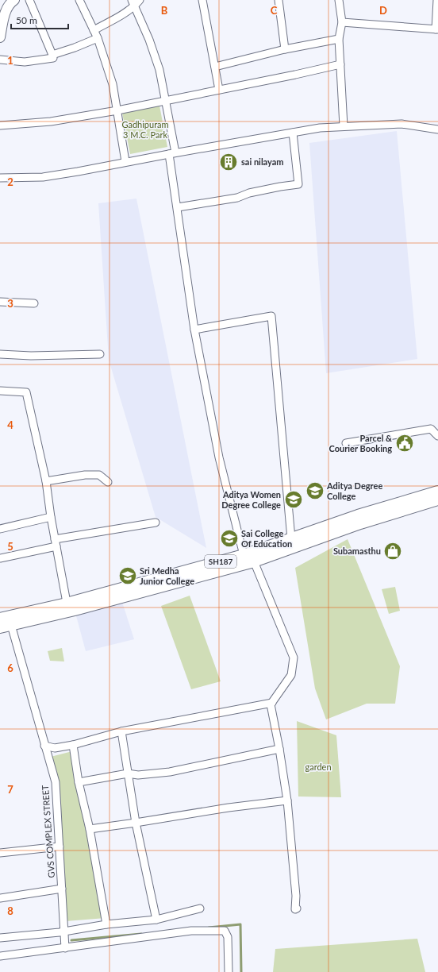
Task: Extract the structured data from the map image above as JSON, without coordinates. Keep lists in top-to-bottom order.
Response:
{
  "streets": {
    "main road": ["SH187"],
    "street": ["GVS COMPLEX STREET"]
  },
  "crossings": [
    ["SH187", "GVS COMPLEX STREET"]
  ],
  "parks": ["Gadhipuram 3 M.C. Park", "garden"],
  "places": {
    "building": ["sai nilayam"],
    "public building": ["Parcel & Courier Booking"],
    "school or university": [
      "Aditya Degree College",
      "Aditya Women Degree College",
      "Sai College Of Education",
      "Sri Medha Junior College"
    ],
    "shop": ["Subamasthu"]
  },
  "scale_bar": "50 m",
  "grid": {
    "columns": ["B", "C", "D"],
    "rows": [
      "1",
      "2",
      "3",
      "4",
      "5",
      "6",
      "7",
      "8"
    ]
  }
}
